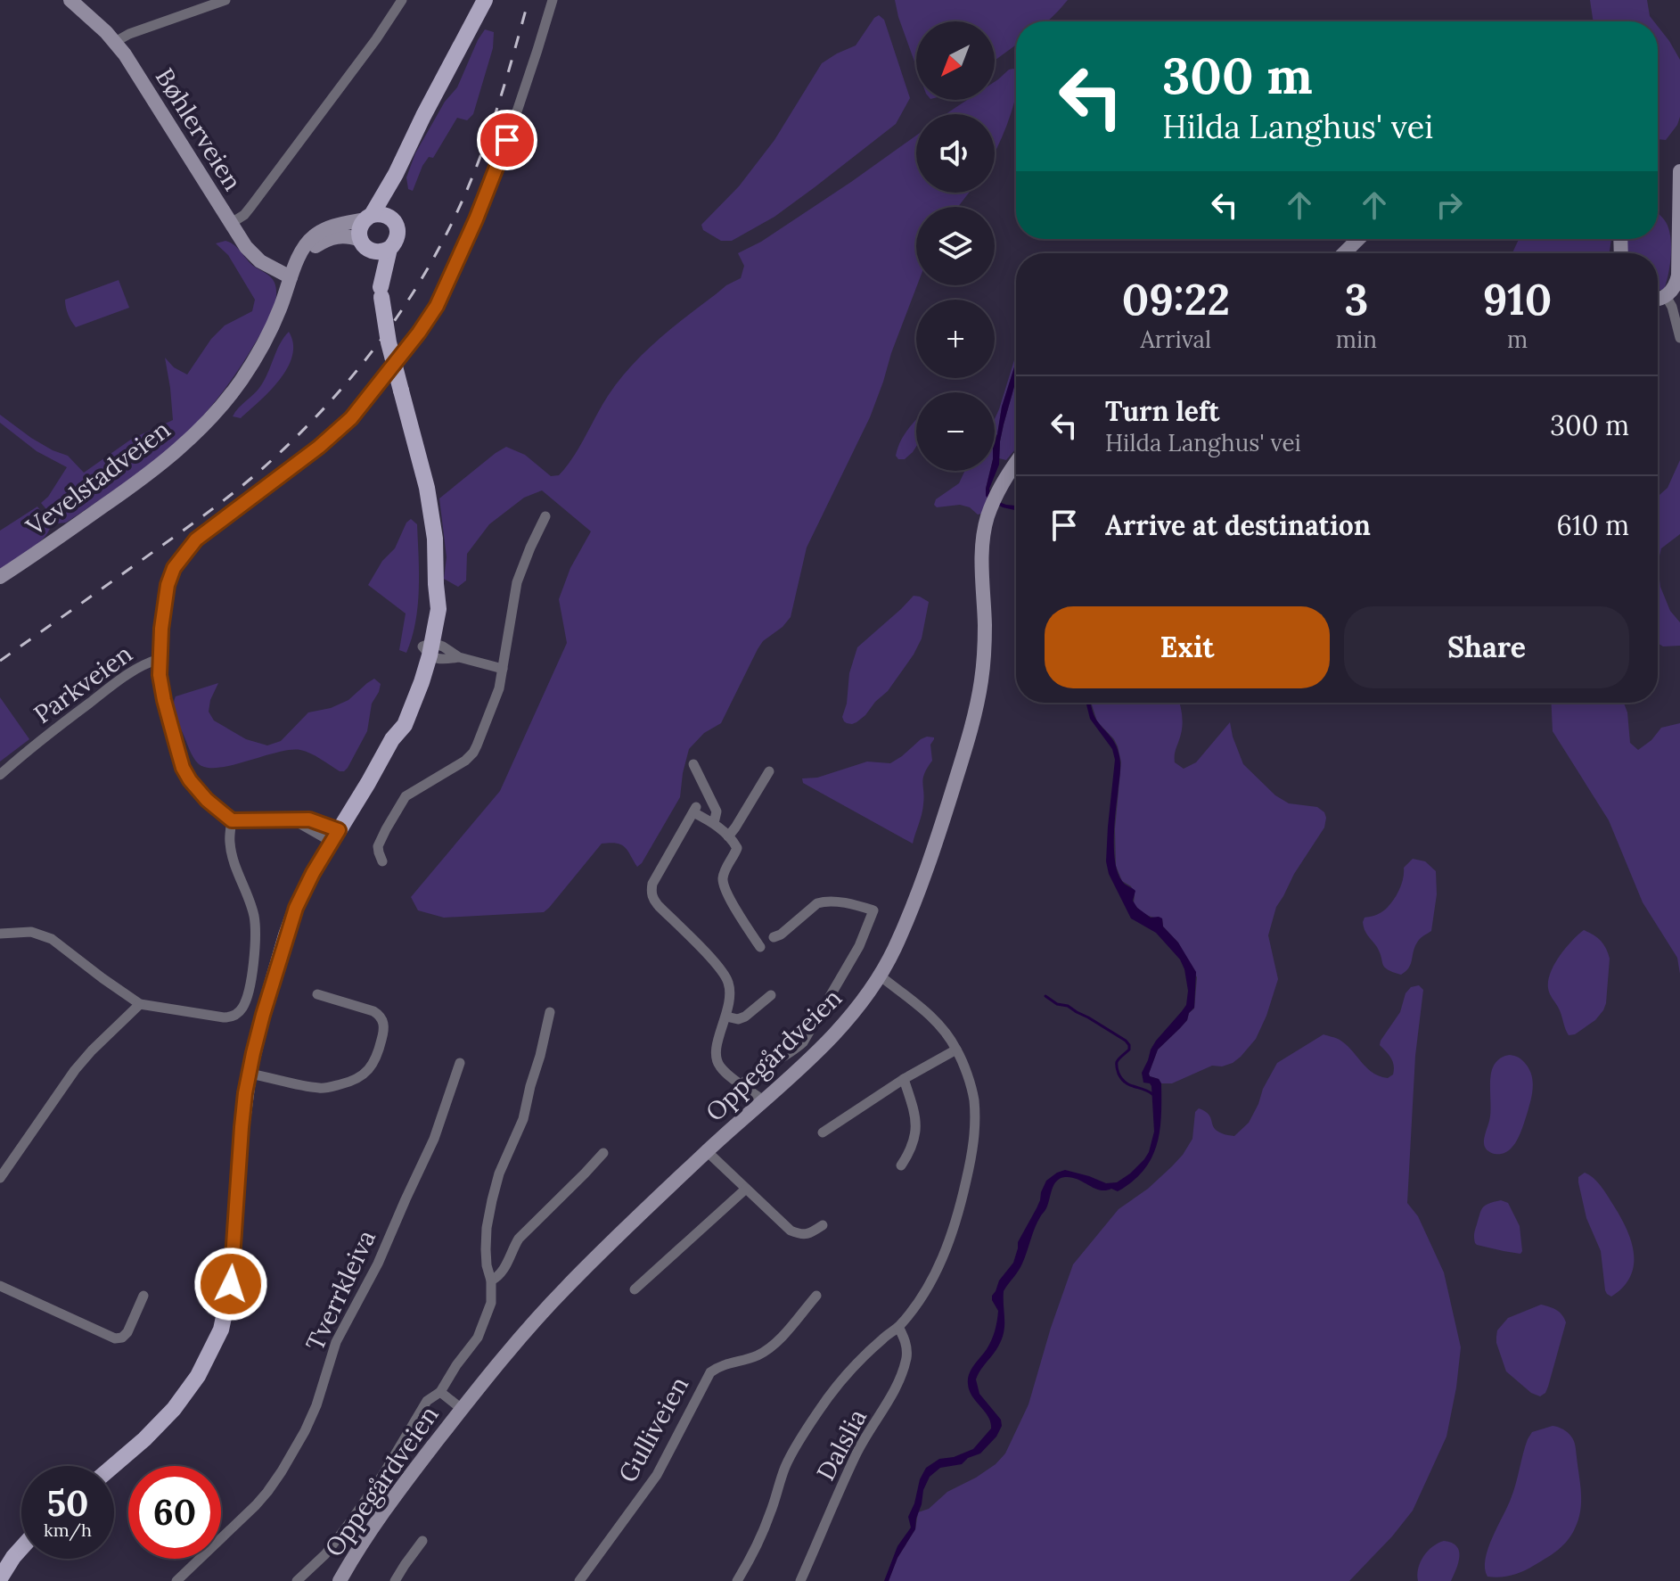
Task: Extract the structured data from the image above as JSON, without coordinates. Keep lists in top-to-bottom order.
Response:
{
  "streets": {
    "main road": ["Bøhlerveien", "Vevelstadveien", "Oppegårdveien"],
    "street": [
      "Parkveien",
      "Tverrkleiva",
      "Gulliveien",
      "Dalslia"
    ]
  },
  "crossings": [
    ["Bøhlerveien", "Vevelstadveien"]
  ],
  "north": "bottom left",
  "page": {
    "map_buttons": ["+", "−"],
    "turn": ["300 m", "Hilda Langhus' vei"],
    "eta": [
      "09:22",
      "Arrival",
      "3",
      "min",
      "910",
      "m"
    ],
    "list": [
      {
        "name": "Turn left",
        "note": "Hilda Langhus' vei",
        "value": "300 m"
      },
      {
        "name": "Arrive at destination",
        "value": "610 m"
      }
    ],
    "buttons": ["Exit", "Share"],
    "speed": "50 km/h",
    "limit": "60"
  }
}
